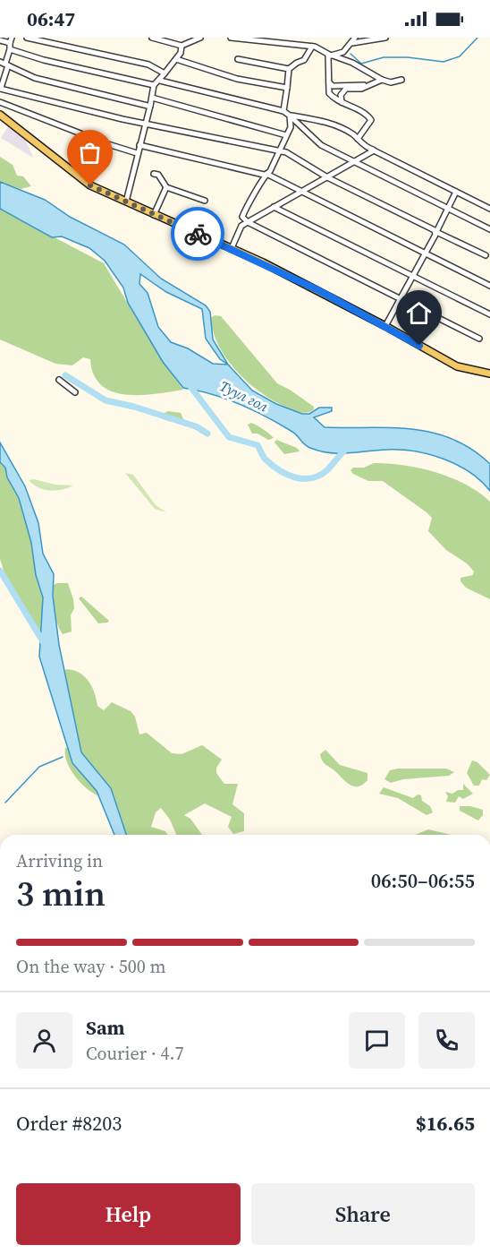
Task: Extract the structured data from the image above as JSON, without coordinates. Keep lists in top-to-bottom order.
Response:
{
  "water": ["Туул гол"],
  "page": {
    "status": "06:47",
    "heading": ["3 min", "Arriving in", "06:50–06:55"],
    "panel": [
      "Sam",
      "Courier · 4.7",
      "Order #8203",
      "$16.65"
    ],
    "bar": "On the way · 500 m",
    "buttons": ["Help", "Share"]
  }
}
